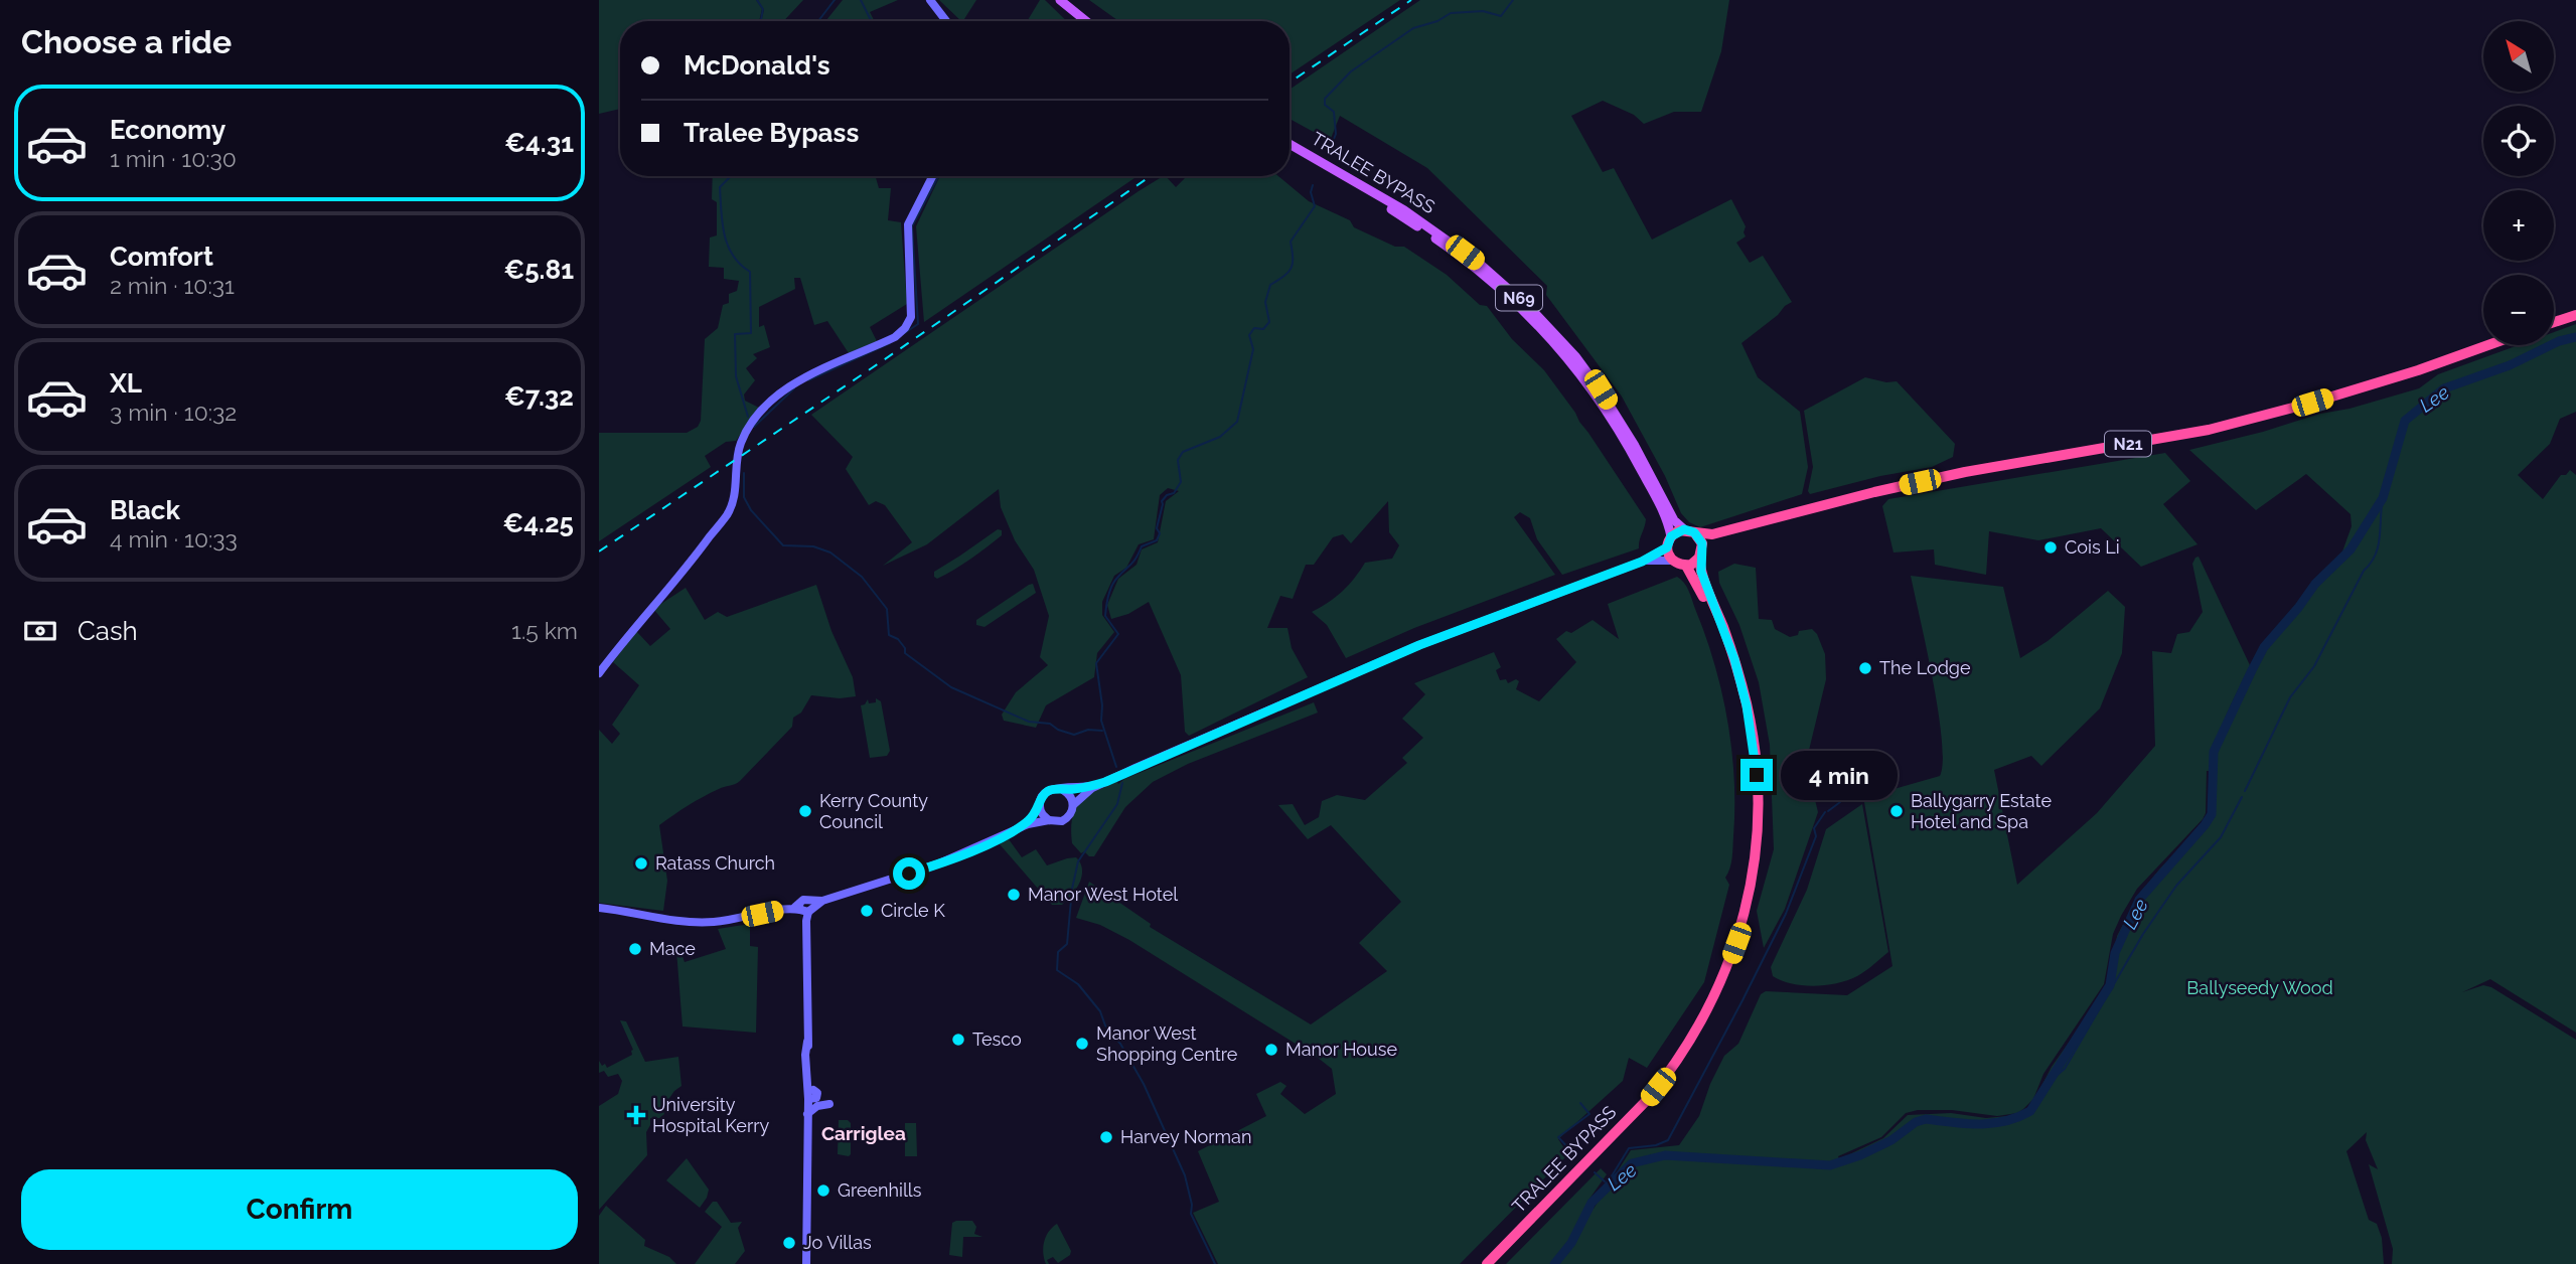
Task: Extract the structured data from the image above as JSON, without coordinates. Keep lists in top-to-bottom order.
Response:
{
  "streets": {
    "highway": ["TRALEE BYPASS", "N21"],
    "main road": ["N69"]
  },
  "crossings": [
    ["TRALEE BYPASS", "N21"]
  ],
  "districts": ["Carriglea"],
  "water": ["Lee"],
  "parks": ["Ballyseedy Wood"],
  "places": {
    "other": [
      "Cois Li",
      "The Lodge",
      "Kerry County Council",
      "Ballygarry Estate Hotel and Spa",
      "Ratass Church",
      "Manor West Hotel",
      "Circle K",
      "Mace",
      "Tesco",
      "Manor West Shopping Centre",
      "Manor House",
      "Harvey Norman",
      "Greenhills",
      "Jo Villas"
    ],
    "health": ["University Hospital Kerry"]
  },
  "north": "top left",
  "page": {
    "heading": "Choose a ride",
    "map_buttons": ["+", "−"],
    "banner": ["McDonald's", "Tralee Bypass"],
    "list": [
      {
        "name": "Economy",
        "note": "1 min · 10:30",
        "value": "€4.31"
      },
      {
        "name": "Comfort",
        "note": "2 min · 10:31",
        "value": "€5.81"
      },
      {
        "name": "XL",
        "note": "3 min · 10:32",
        "value": "€7.32"
      },
      {
        "name": "Black",
        "note": "4 min · 10:33",
        "value": "€4.25"
      }
    ],
    "pay": ["Cash", "1.5 km"],
    "bubble": "4 min",
    "buttons": "Confirm"
  }
}
